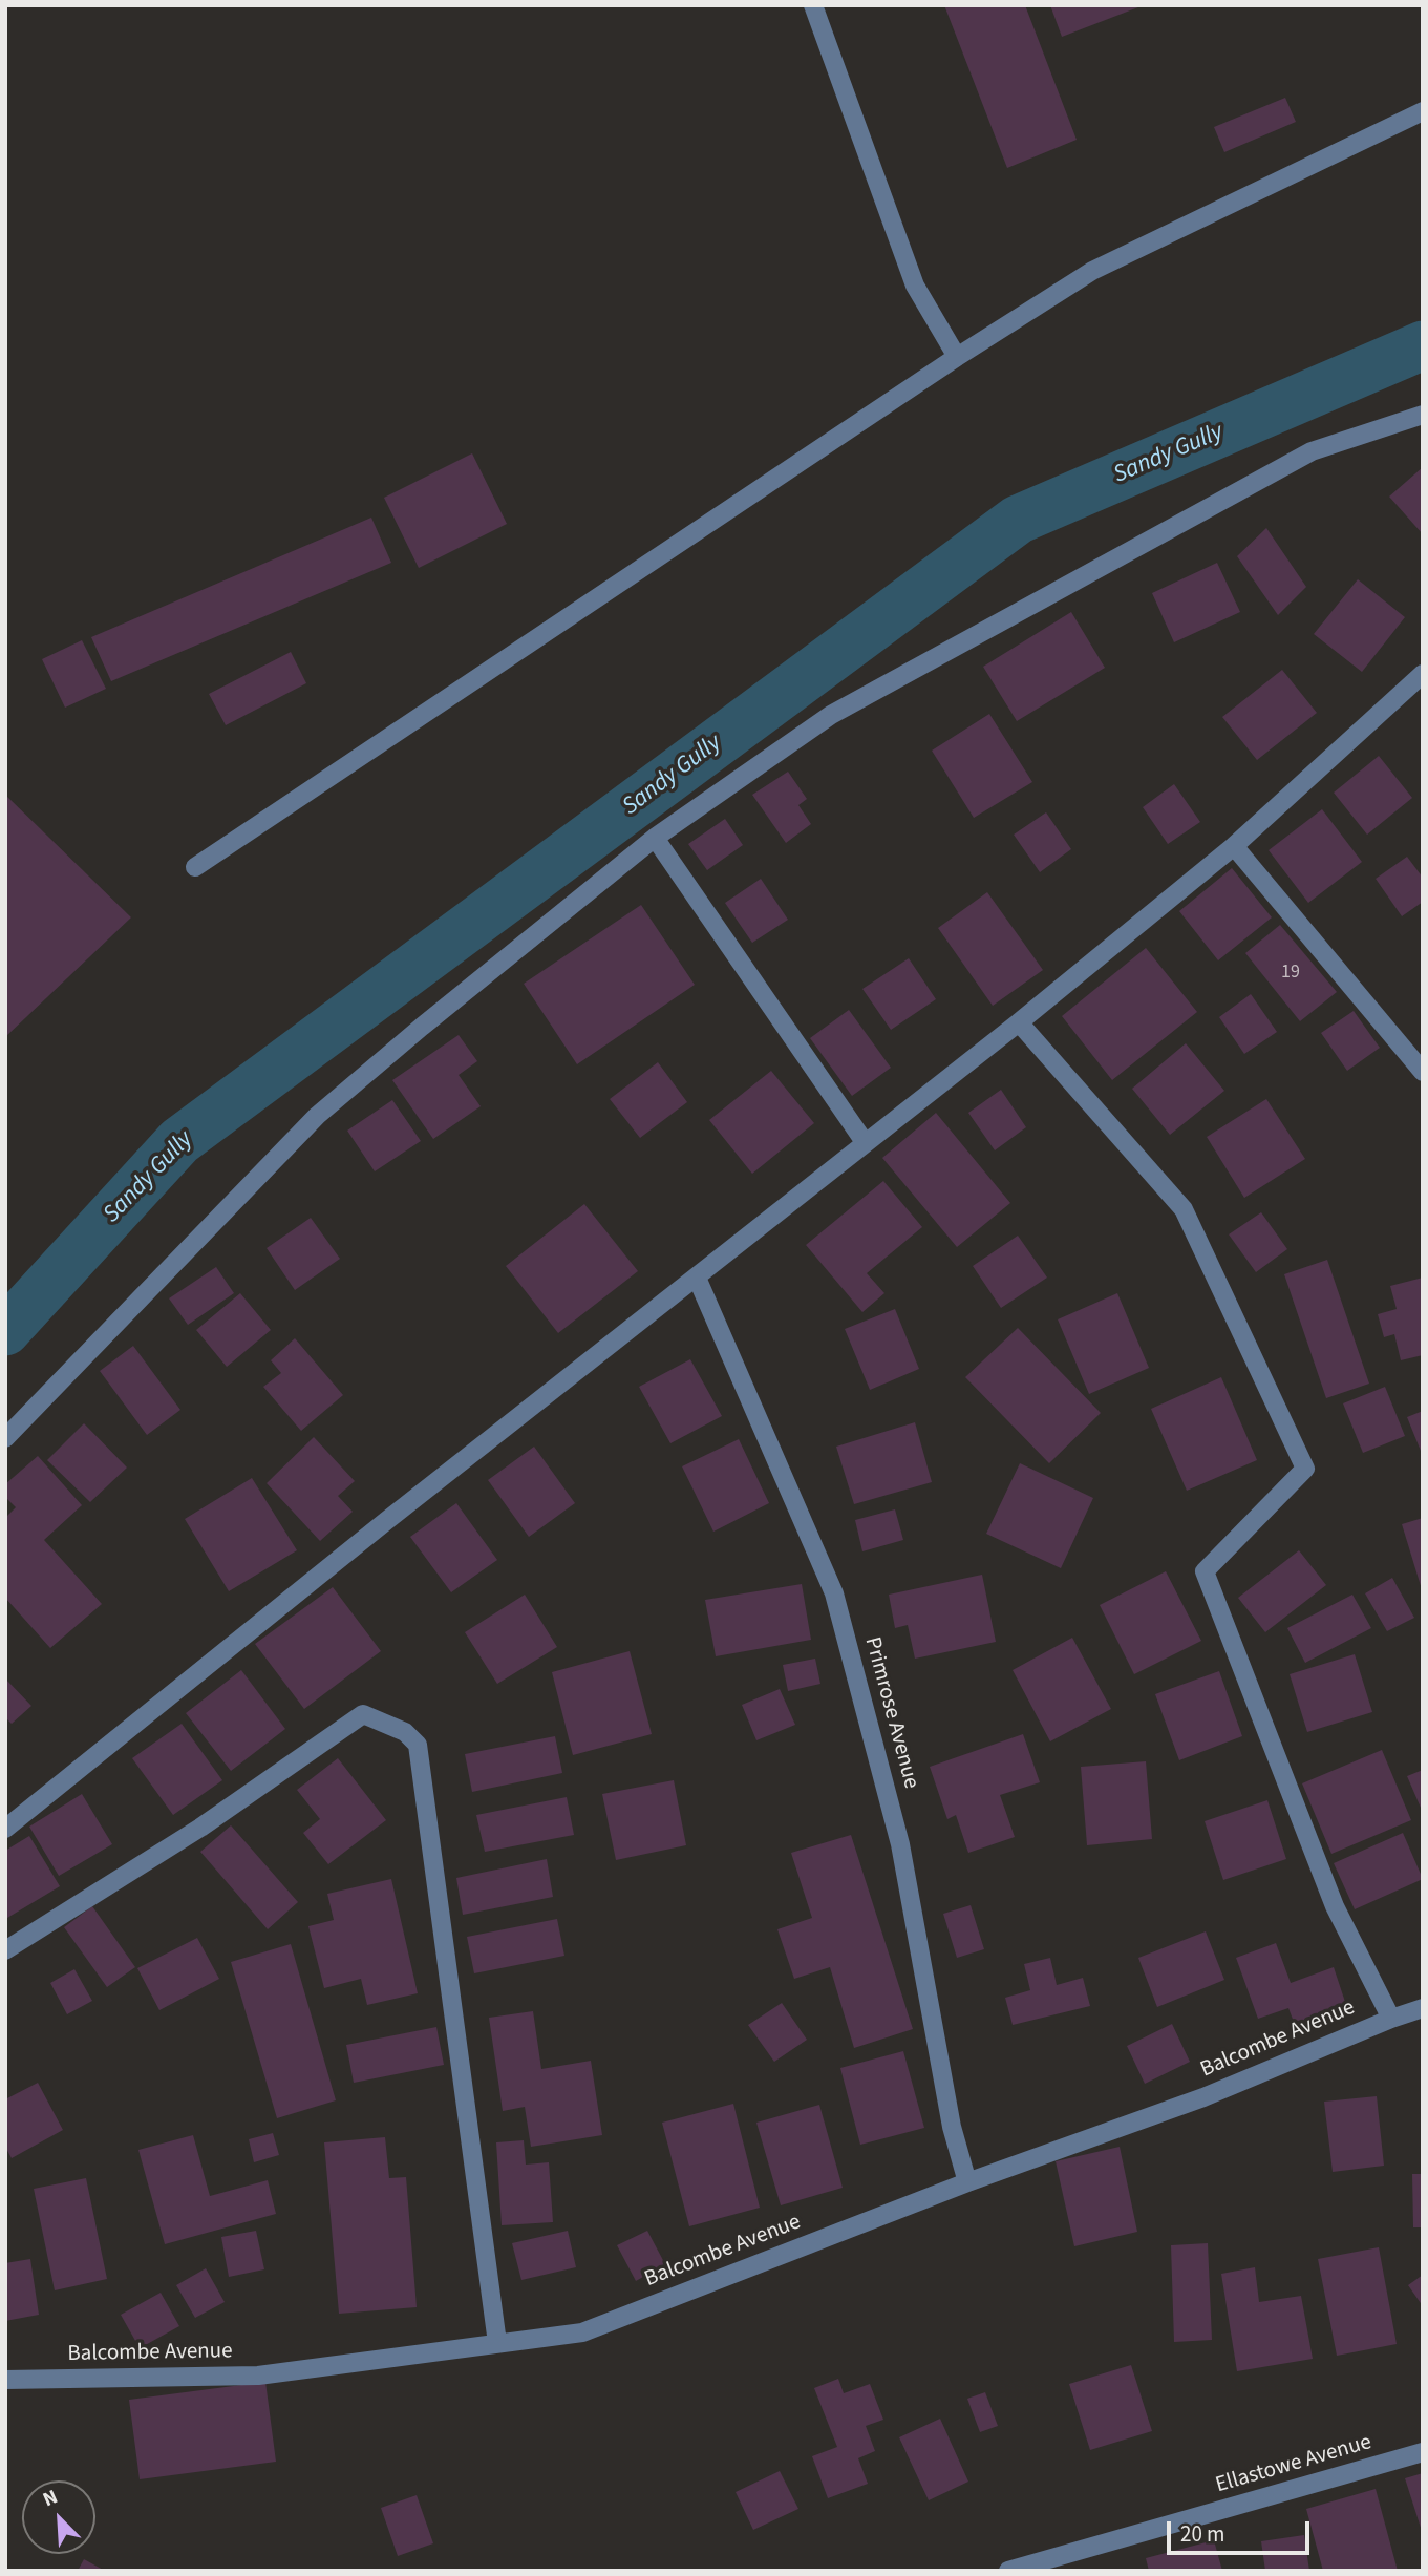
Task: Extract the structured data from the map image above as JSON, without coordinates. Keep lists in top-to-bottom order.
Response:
{
  "streets": {
    "street": ["Primrose Avenue", "Balcombe Avenue", "Ellastowe Avenue"]
  },
  "crossings": [
    ["Primrose Avenue", "Balcombe Avenue"]
  ],
  "water": ["Sandy Gully"],
  "house_numbers": ["19"],
  "scale_bar": "20 m",
  "north": "top left"
}
